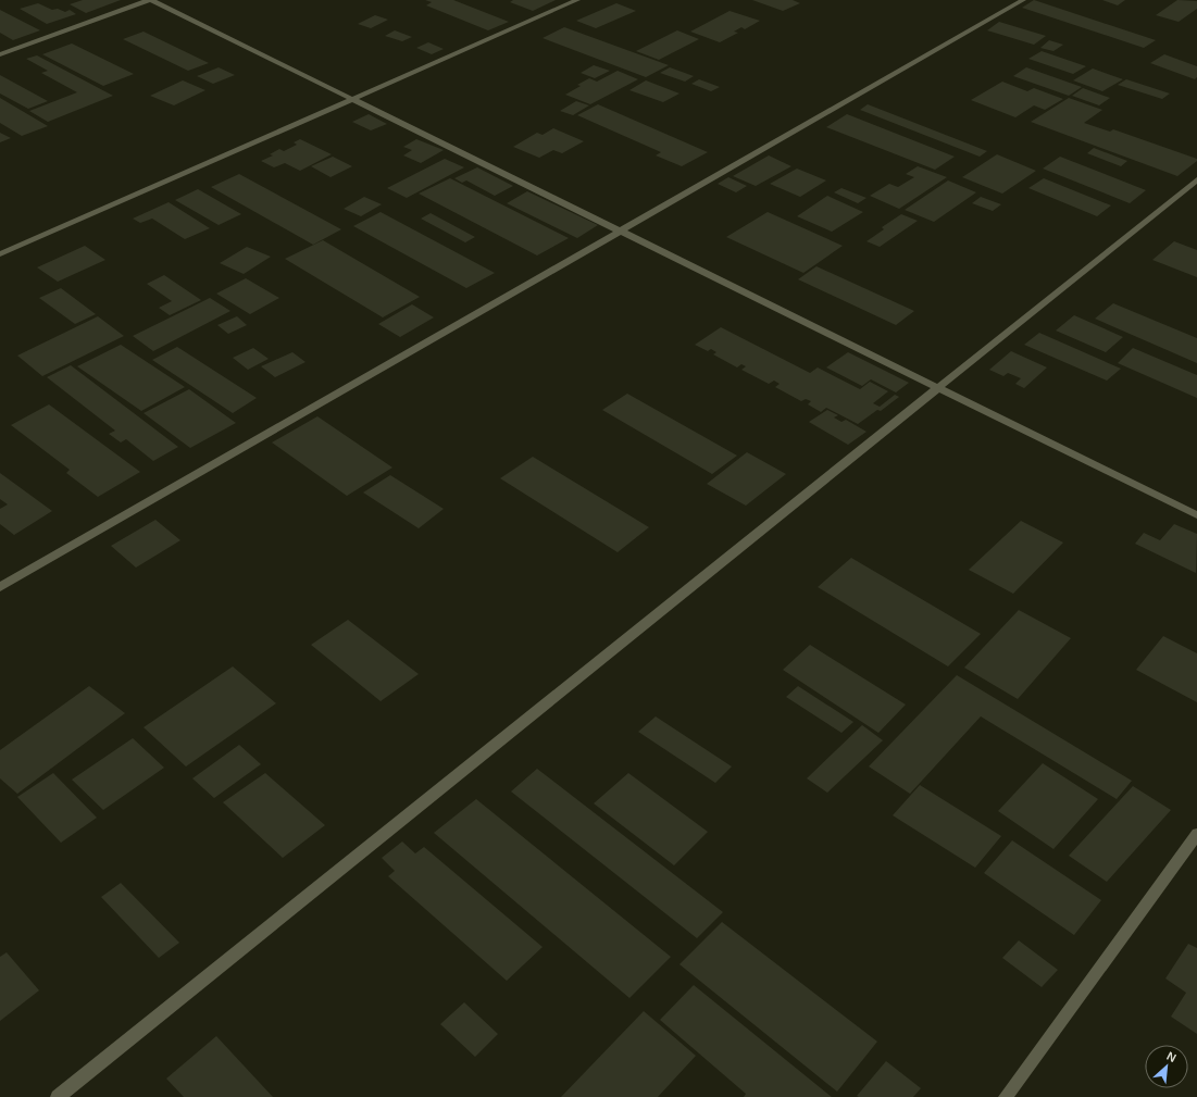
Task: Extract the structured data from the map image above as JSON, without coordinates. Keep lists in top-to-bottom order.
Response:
{
  "north": "top right"
}
